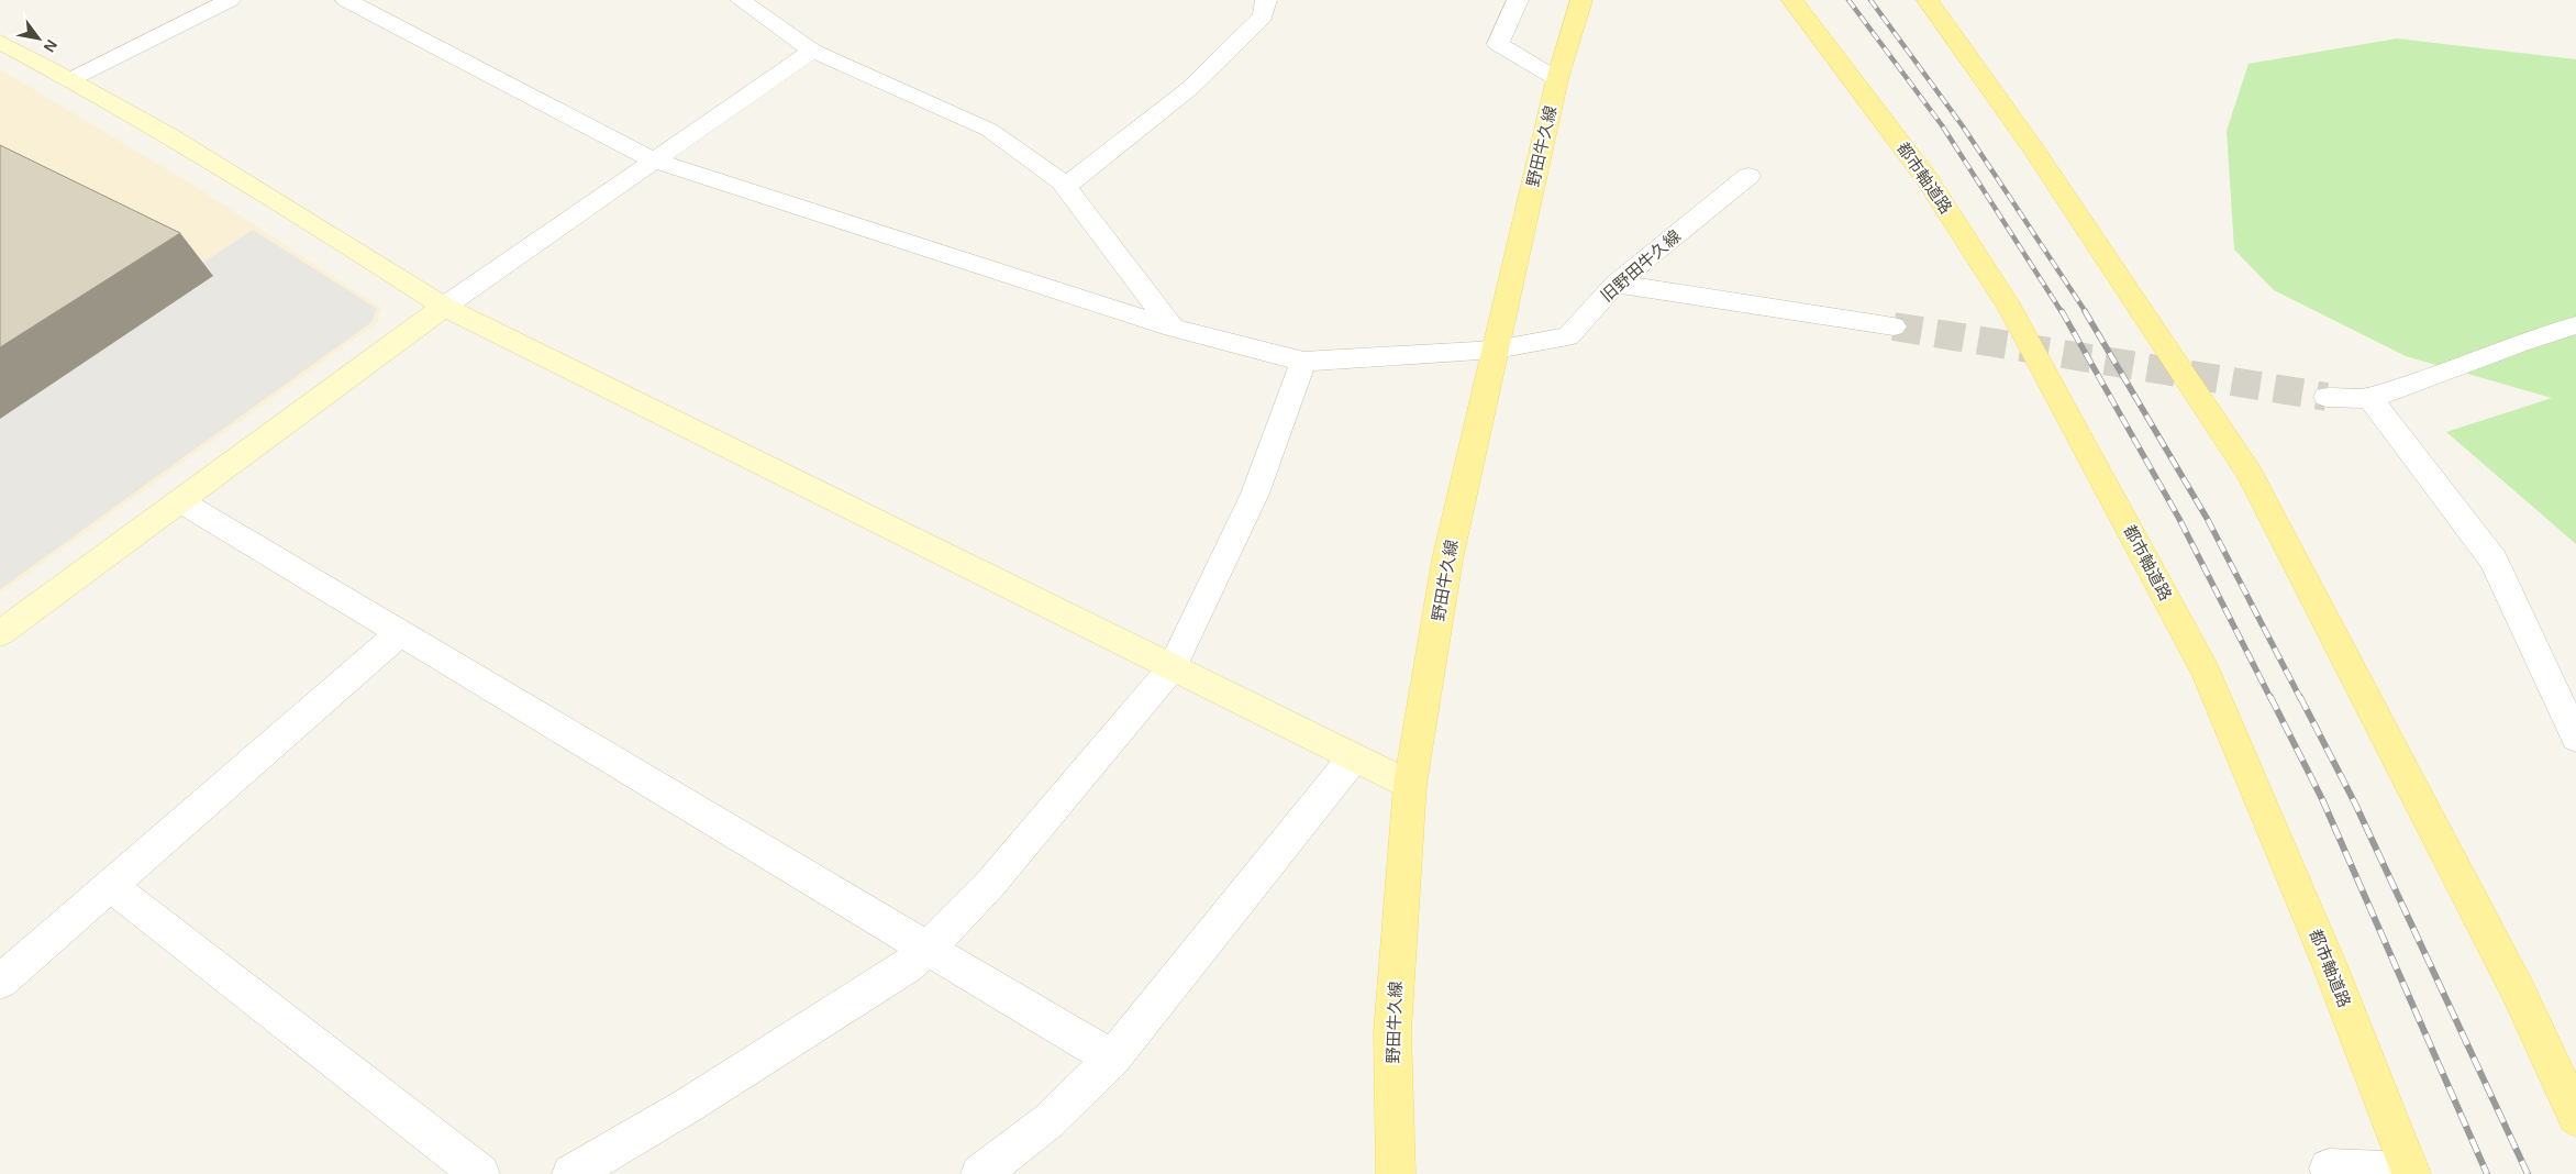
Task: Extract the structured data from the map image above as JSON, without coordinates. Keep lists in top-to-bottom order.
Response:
{
  "streets": {
    "main road": ["野田牛久線", "都市軸道路"],
    "street": ["旧野田牛久線"]
  },
  "crossings": [
    ["野田牛久線", "旧野田牛久線"]
  ],
  "north": "bottom right"
}
